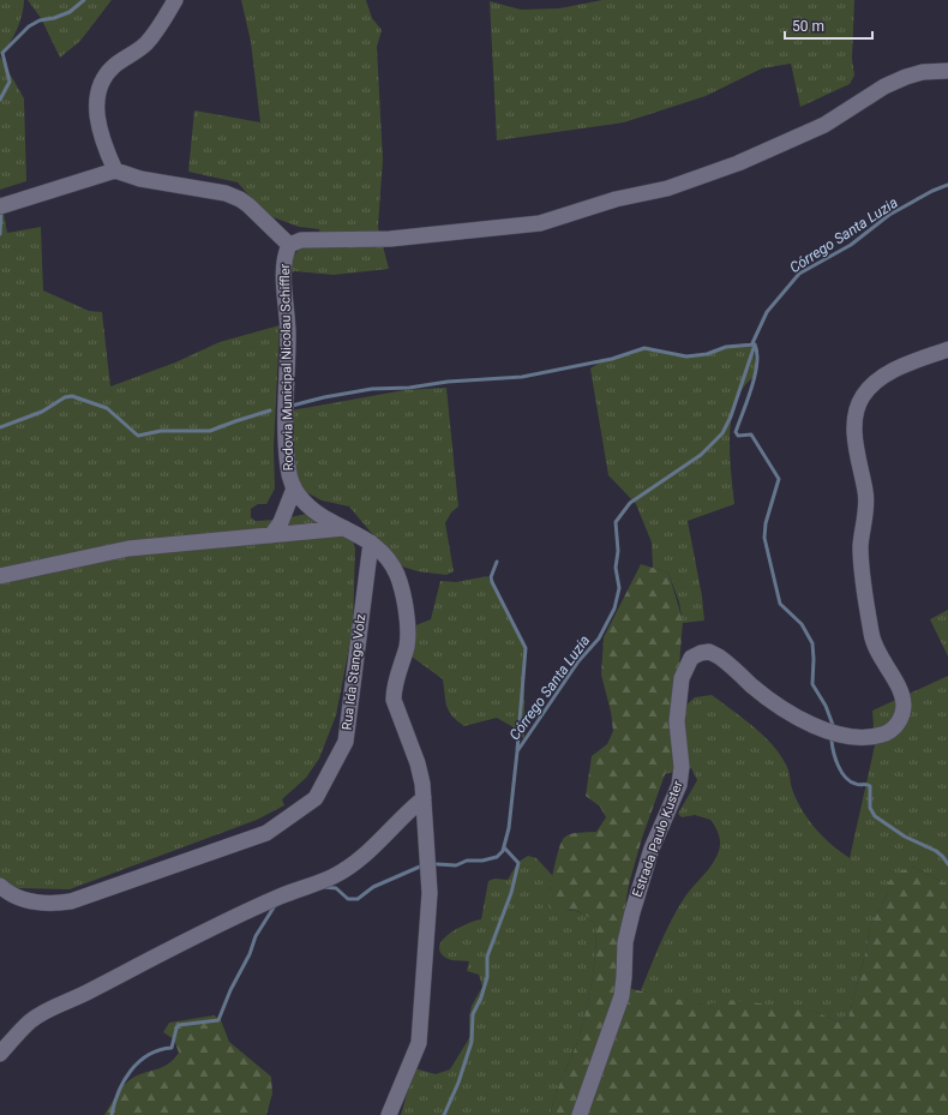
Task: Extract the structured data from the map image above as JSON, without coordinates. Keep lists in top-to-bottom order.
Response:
{
  "streets": {
    "street": ["Rodovia Municipal Nicolau Schiffler", "Rua Ida Stange Volz", "Estrada Paulo Kuster"]
  },
  "crossings": [
    ["Rodovia Municipal Nicolau Schiffler", "Rua Ida Stange Volz"]
  ],
  "water": ["Córrego Santa Luzia"],
  "scale_bar": "50 m"
}
